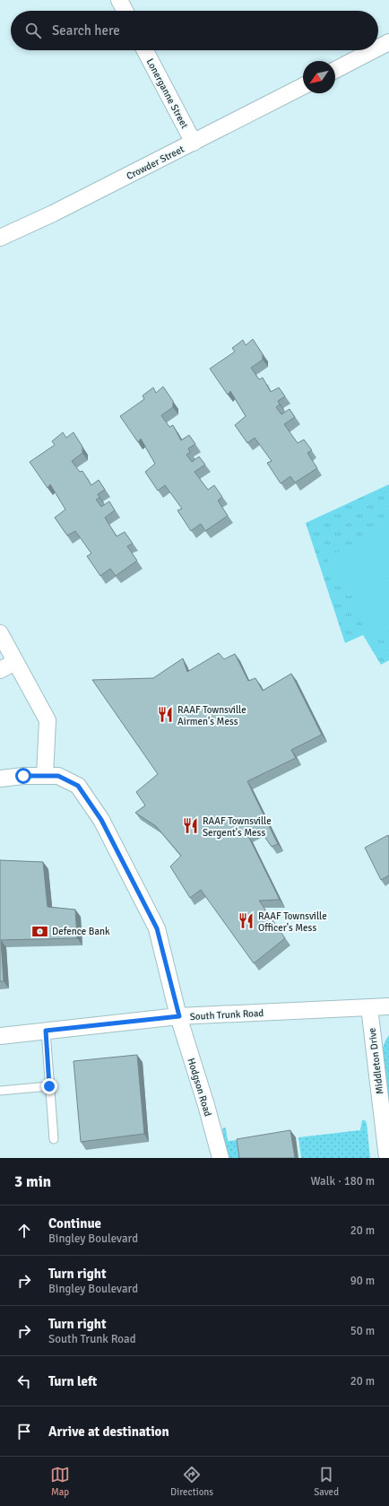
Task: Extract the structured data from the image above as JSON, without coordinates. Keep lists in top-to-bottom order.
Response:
{
  "streets": {
    "street": [
      "Lonerganne Street",
      "Crowder Street",
      "South Trunk Road",
      "Middleton Drive",
      "Hodgson Road"
    ]
  },
  "crossings": [
    ["Lonerganne Street", "Crowder Street"],
    ["South Trunk Road", "Middleton Drive"],
    ["South Trunk Road", "Hodgson Road"]
  ],
  "places": {
    "restaurant": ["RAAF Townsville Airmen's Mess", "RAAF Townsville Sergent's Mess", "RAAF Townsville Officer's Mess"],
    "bank": ["Defence Bank"]
  },
  "north": "bottom left",
  "page": {
    "search": "Search here",
    "heading": ["3 min", "Walk · 180 m"],
    "list": [
      ["Continue", "Bingley Boulevard", "20 m"],
      ["Turn right", "Bingley Boulevard", "90 m"],
      ["Turn right", "South Trunk Road", "50 m"],
      ["Turn left", "20 m"],
      "Arrive at destination"
    ],
    "nav": ["Map", "Directions", "Saved"]
  }
}
